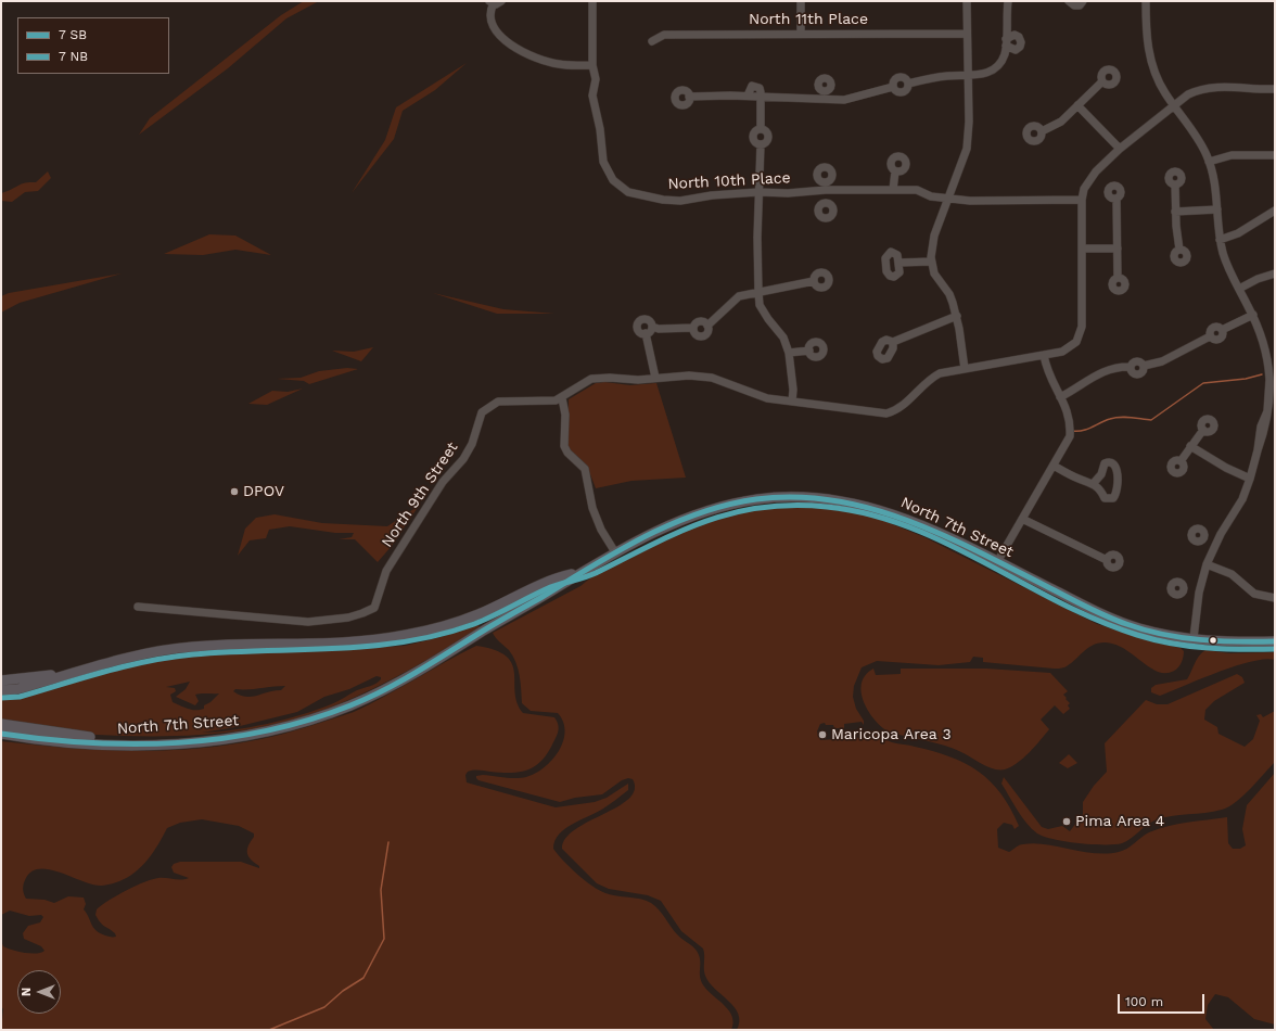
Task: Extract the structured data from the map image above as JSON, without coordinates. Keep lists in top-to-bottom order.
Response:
{
  "streets": {
    "main road": ["North 7th Street"],
    "street": ["North 11th Place", "North 10th Place", "North 9th Street"]
  },
  "crossings": [
    ["North 10th Place", "North 9th Street"]
  ],
  "places": ["DPOV", "Maricopa Area 3", "Pima Area 4"],
  "legend": ["7 SB", "7 NB"],
  "scale_bar": "100 m",
  "north": "left"
}
